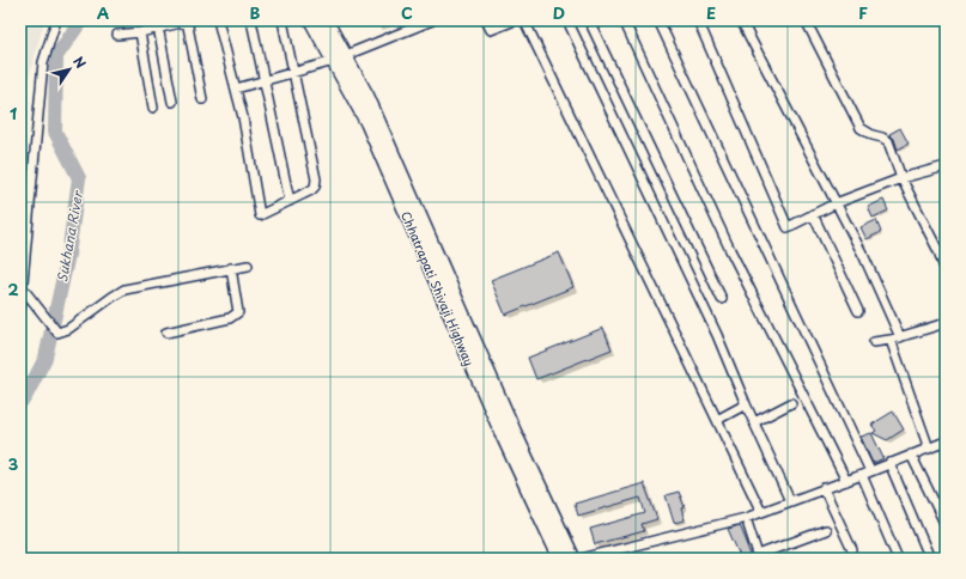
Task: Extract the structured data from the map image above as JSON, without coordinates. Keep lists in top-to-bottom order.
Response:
{
  "streets": {
    "main road": ["Chhatrapati Shivaji Highway"]
  },
  "water": ["Sukhana River"],
  "north": "top right",
  "grid": {
    "columns": [
      "A",
      "B",
      "C",
      "D",
      "E",
      "F"
    ],
    "rows": ["1", "2", "3"]
  }
}
